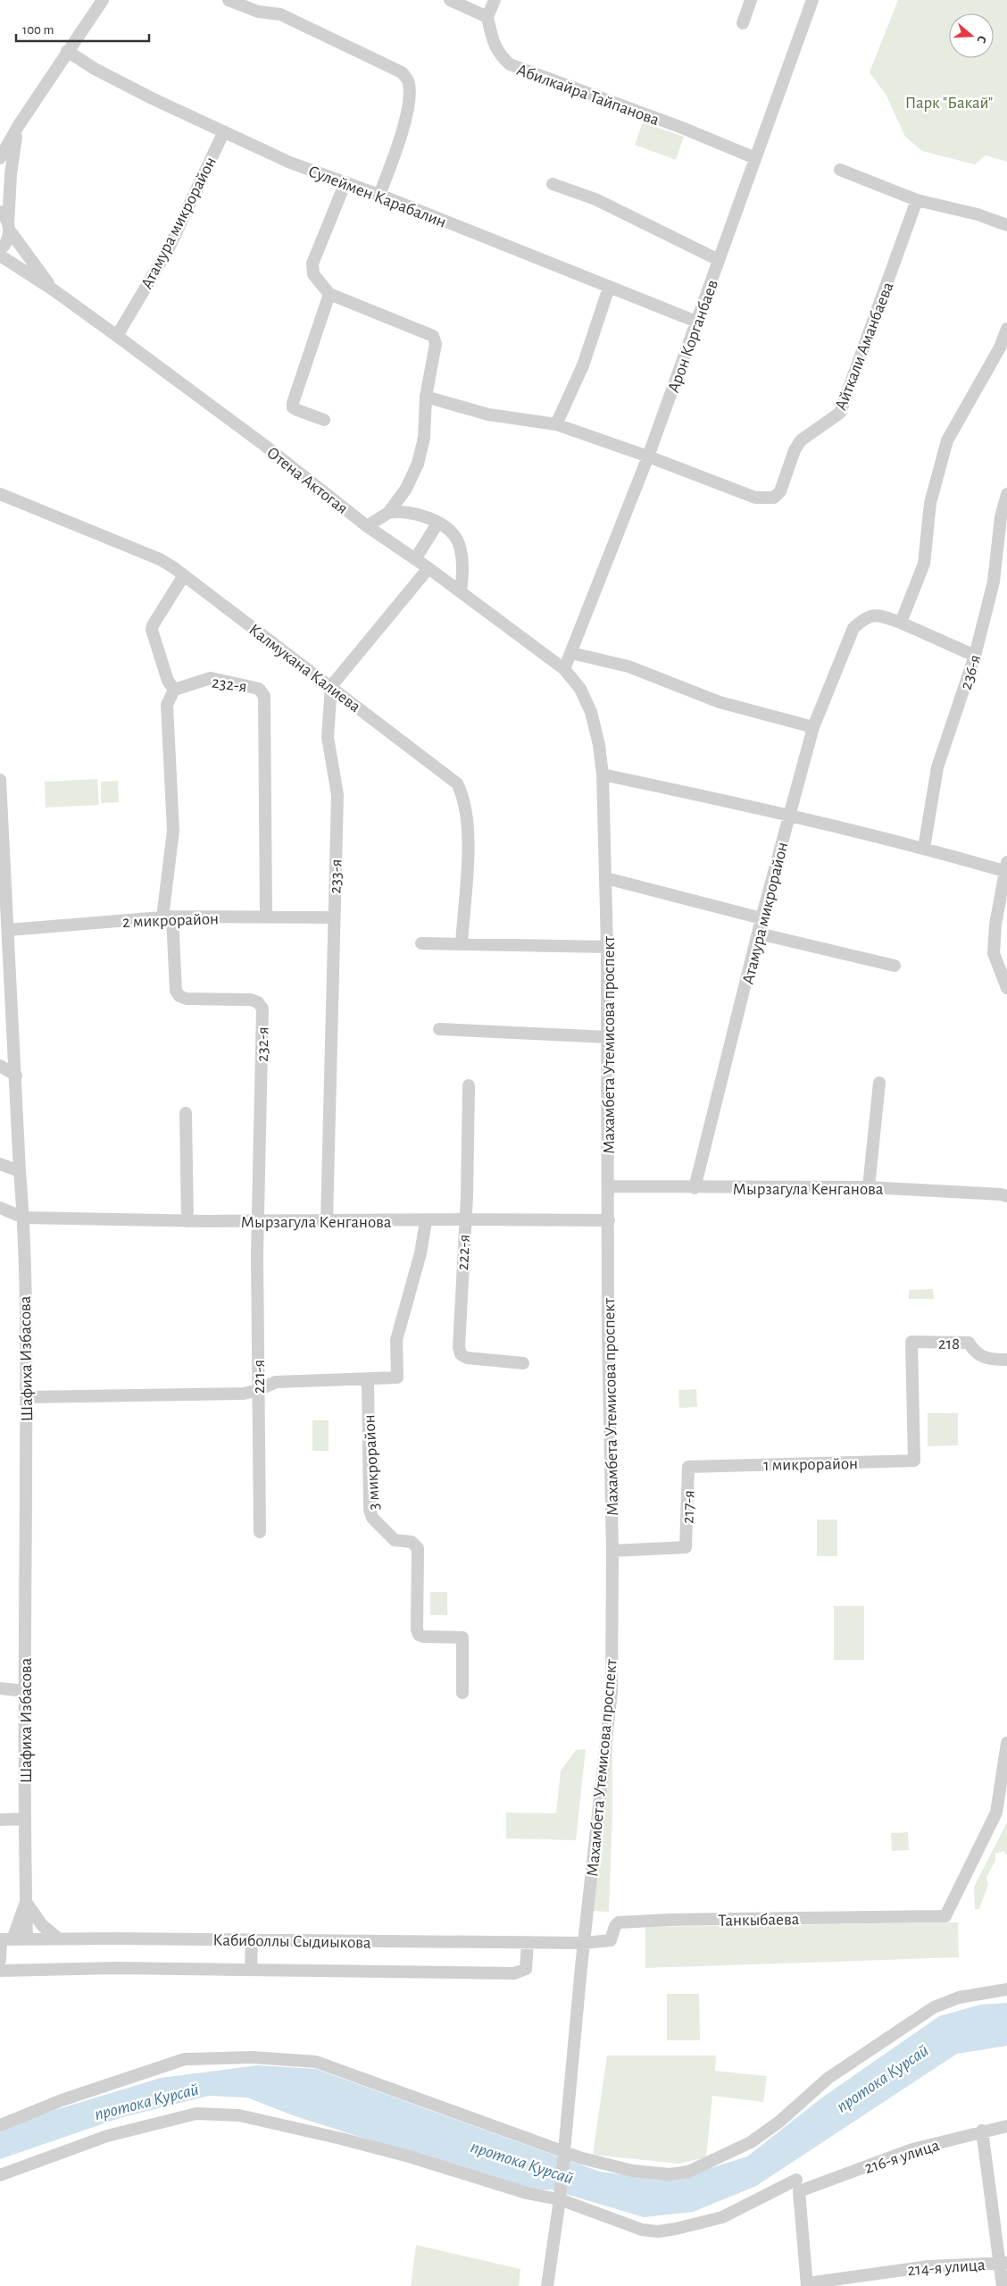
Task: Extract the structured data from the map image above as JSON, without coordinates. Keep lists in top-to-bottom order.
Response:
{
  "streets": {
    "street": [
      "Абилкайра Тайпанова",
      "Сулеймен Карабалин",
      "Атамура микрорайон",
      "Арон Корганбаев",
      "Айткали Аманбаева",
      "Отена Актогая",
      "Калмукана Калиева",
      "236-я",
      "232-я",
      "233-я",
      "2 микрорайон",
      "Махамбета Утемисова проспект",
      "Мырзагула Кенганова",
      "222-я",
      "218",
      "Шафиха Избасова",
      "221-я",
      "3 микрорайон",
      "1 микрорайон",
      "217-я",
      "Танкыбаева",
      "Кабиболлы Сыдиыкова",
      "216-я улица",
      "214-я улица"
    ]
  },
  "crossings": [
    ["Абилкайра Тайпанова", "Арон Корганбаев"],
    ["Сулеймен Карабалин", "Атамура микрорайон"],
    ["Сулеймен Карабалин", "Арон Корганбаев"],
    ["Атамура микрорайон", "Отена Актогая"],
    ["Атамура микрорайон", "236-я"],
    ["Атамура микрорайон", "Мырзагула Кенганова"],
    ["Арон Корганбаев", "Айткали Аманбаева"],
    ["Арон Корганбаев", "Отена Актогая"],
    ["Арон Корганбаев", "Махамбета Утемисова проспект"],
    ["Отена Актогая", "Махамбета Утемисова проспект"],
    ["Калмукана Калиева", "233-я"],
    ["232-я", "2 микрорайон"],
    ["232-я", "Мырзагула Кенганова"],
    ["232-я", "221-я"],
    ["233-я", "2 микрорайон"],
    ["233-я", "Мырзагула Кенганова"],
    ["2 микрорайон", "Шафиха Избасова"],
    ["Махамбета Утемисова проспект", "Мырзагула Кенганова"],
    ["Махамбета Утемисова проспект", "217-я"],
    ["Махамбета Утемисова проспект", "Танкыбаева"],
    ["Махамбета Утемисова проспект", "Кабиболлы Сыдиыкова"],
    ["Махамбета Утемисова проспект", "216-я улица"],
    ["Мырзагула Кенганова", "222-я"],
    ["Мырзагула Кенганова", "Шафиха Избасова"],
    ["Мырзагула Кенганова", "221-я"],
    ["218", "1 микрорайон"],
    ["Шафиха Избасова", "Кабиболлы Сыдиыкова"],
    ["1 микрорайон", "217-я"],
    ["Танкыбаева", "Кабиболлы Сыдиыкова"]
  ],
  "water": ["протока Курсай"],
  "parks": ["Парк \"Бакай\""],
  "scale_bar": "100 m",
  "north": "right"
}
